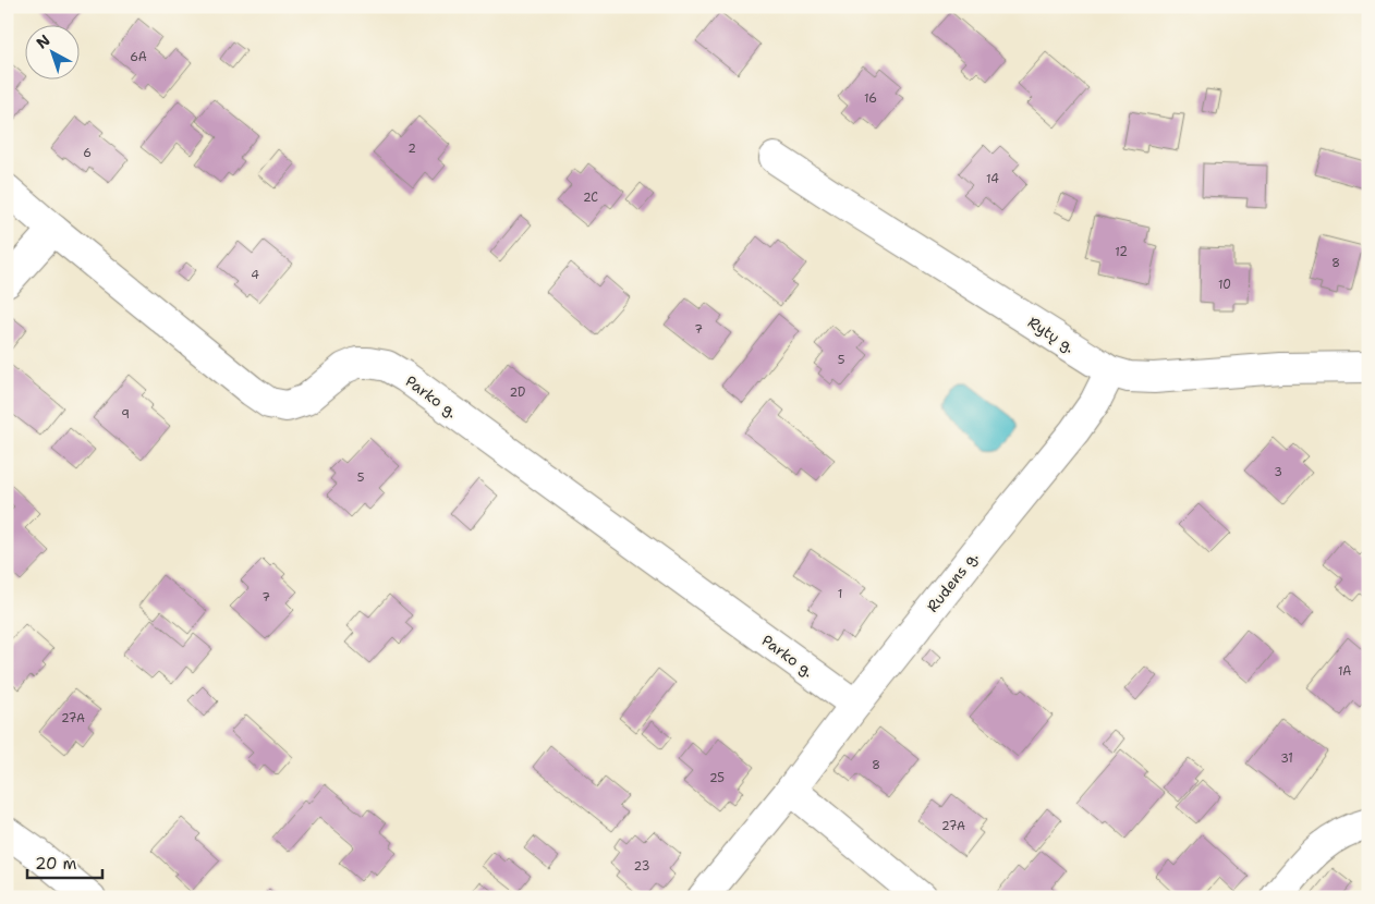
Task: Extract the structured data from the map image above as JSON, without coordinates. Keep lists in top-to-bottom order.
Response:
{
  "streets": {
    "street": ["Rytų g.", "Parko g.", "Rudens g."]
  },
  "crossings": [
    ["Rytų g.", "Rudens g."],
    ["Parko g.", "Rudens g."]
  ],
  "house_numbers": [
    "6A",
    "16",
    "2",
    "6",
    "14",
    "2C",
    "12",
    "8",
    "4",
    "10",
    "7",
    "5",
    "2D",
    "9",
    "3",
    "5",
    "1",
    "7",
    "1A",
    "27A",
    "31",
    "8",
    "25",
    "27A",
    "23"
  ],
  "scale_bar": "20 m",
  "north": "top left"
}
